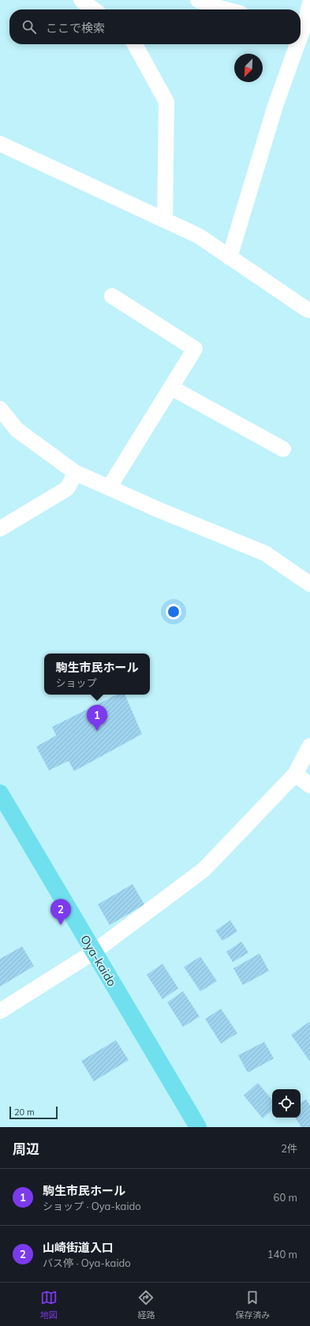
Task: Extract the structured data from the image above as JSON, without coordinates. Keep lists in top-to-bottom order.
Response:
{
  "streets": {
    "main road": ["Oya-kaido"]
  },
  "scale_bar": "20 m",
  "north": "bottom left",
  "page": {
    "search": "ここで検索",
    "popup": ["駒生市民ホール", "ショップ"],
    "pins": ["1", "2"],
    "scale": "20 m",
    "heading": ["周辺", "2件"],
    "list": [
      {
        "mark": "1",
        "name": "駒生市民ホール",
        "note": "ショップ · Oya-kaido",
        "value": "60 m"
      },
      {
        "mark": "2",
        "name": "山崎街道入口",
        "note": "バス停 · Oya-kaido",
        "value": "140 m"
      }
    ],
    "nav": ["地図", "経路", "保存済み"]
  }
}
